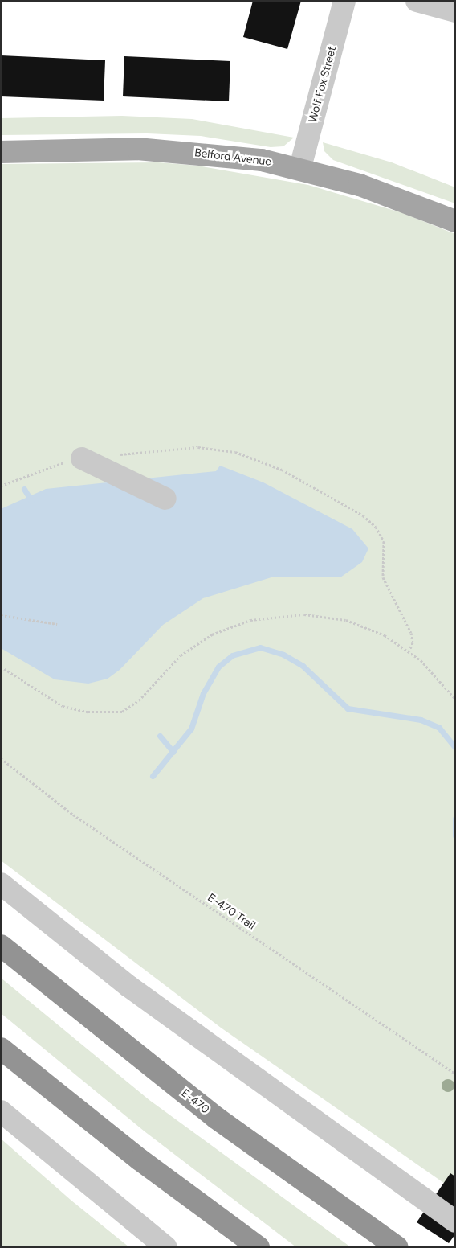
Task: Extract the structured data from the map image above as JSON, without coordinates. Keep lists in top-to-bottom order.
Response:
{
  "streets": {
    "highway": ["E-470"],
    "main road": ["Belford Avenue"],
    "street": ["Wolf Fox Street"],
    "path": ["E-470 Trail"]
  },
  "crossings": [
    ["Wolf Fox Street", "Belford Avenue"]
  ]
}
